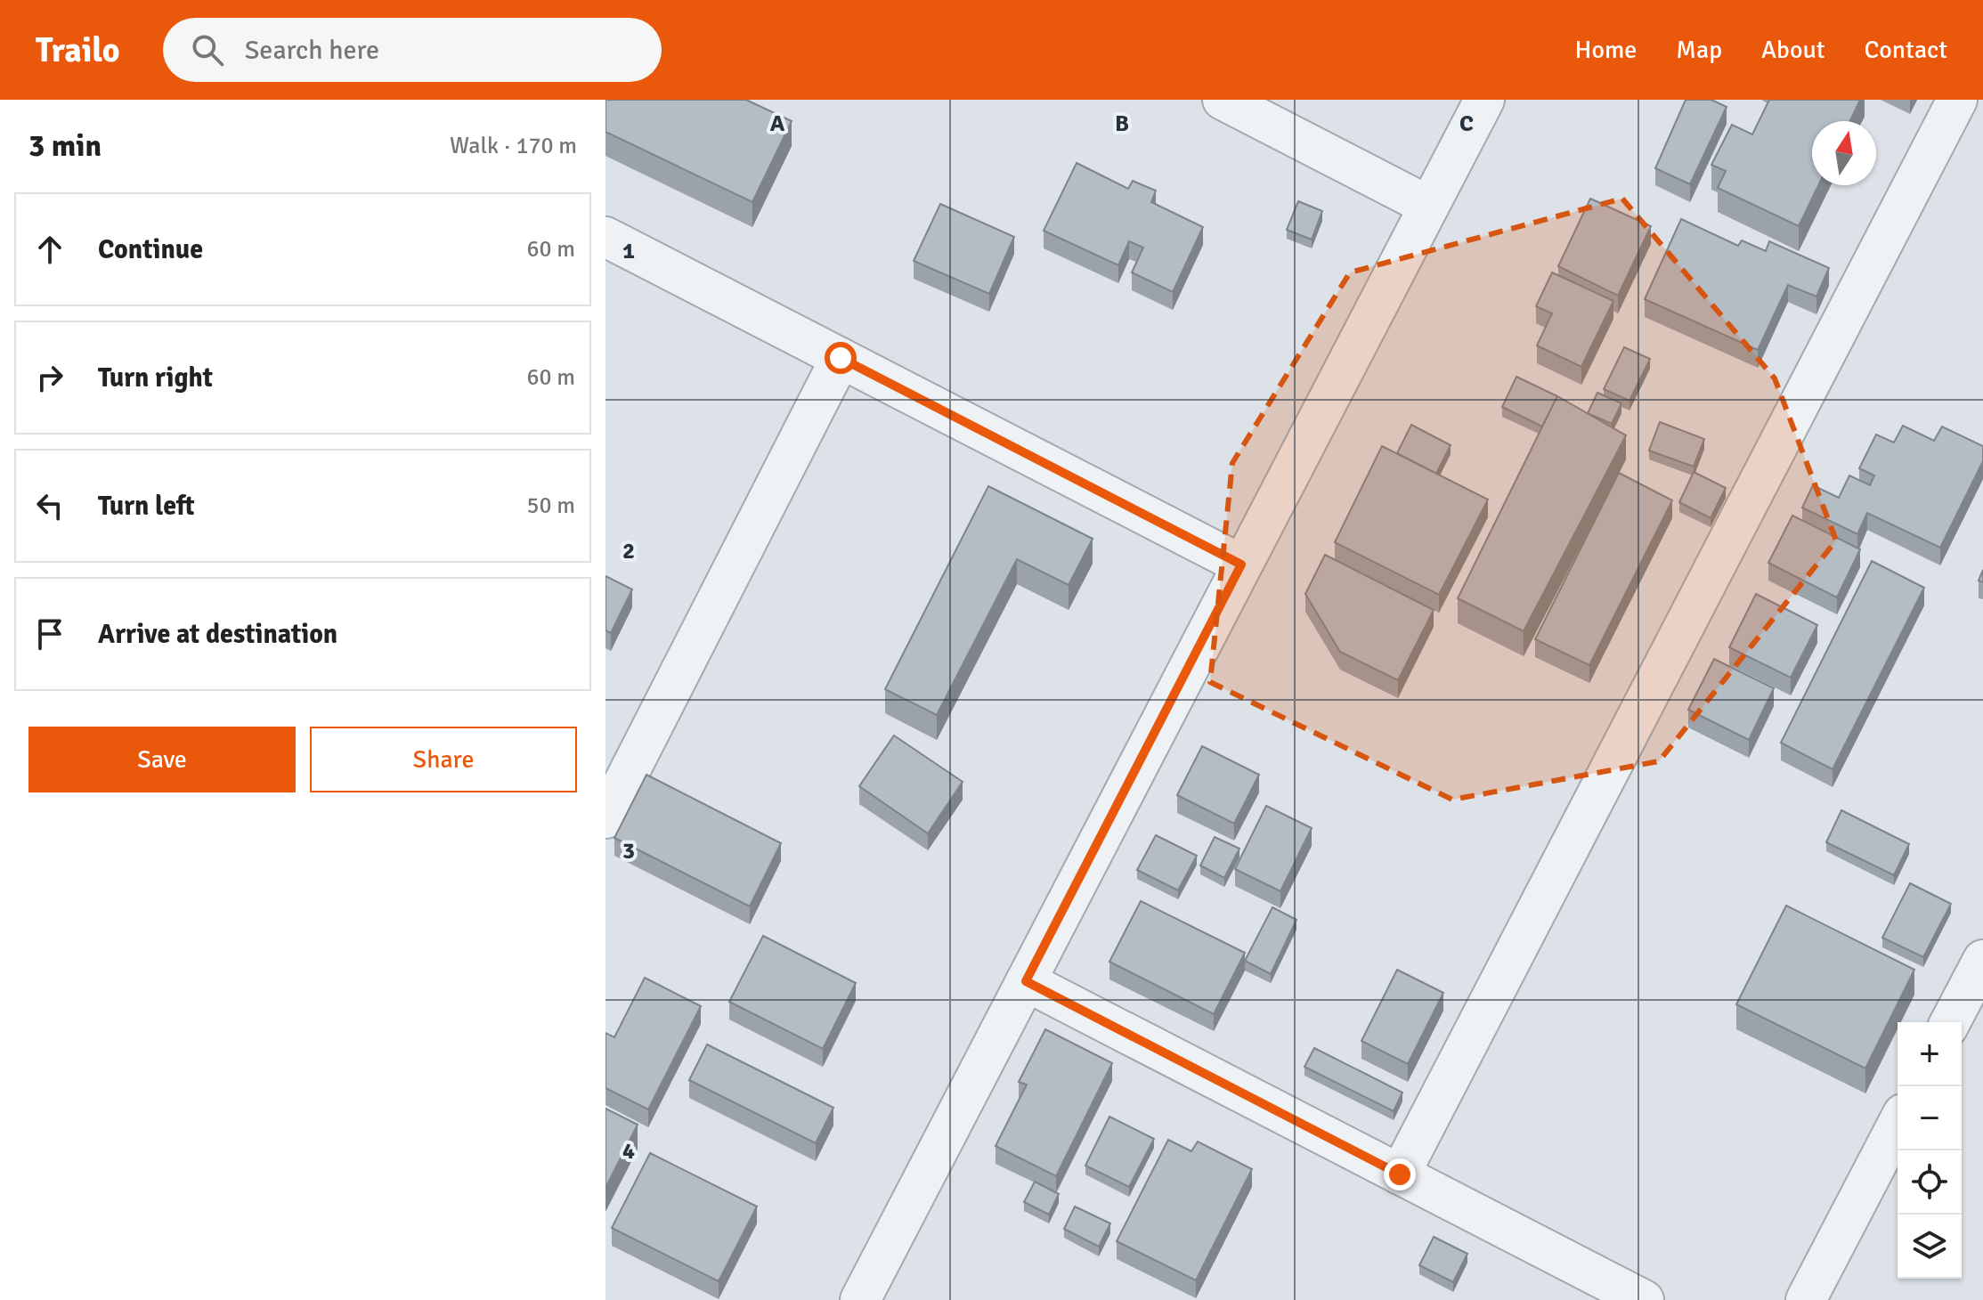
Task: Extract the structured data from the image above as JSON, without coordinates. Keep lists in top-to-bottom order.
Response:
{
  "north": "top",
  "page": {
    "header": "Trailo",
    "search": "Search here",
    "nav": [
      "Home",
      "Map",
      "About",
      "Contact"
    ],
    "heading": ["3 min", "Walk · 170 m"],
    "list": [
      ["Continue", "60 m"],
      ["Turn right", "60 m"],
      ["Turn left", "50 m"],
      "Arrive at destination"
    ],
    "buttons": ["Save", "Share"],
    "map_buttons": ["+", "−"]
  },
  "grid": {
    "columns": ["A", "B", "C"],
    "rows": [
      "1",
      "2",
      "3",
      "4"
    ]
  }
}
